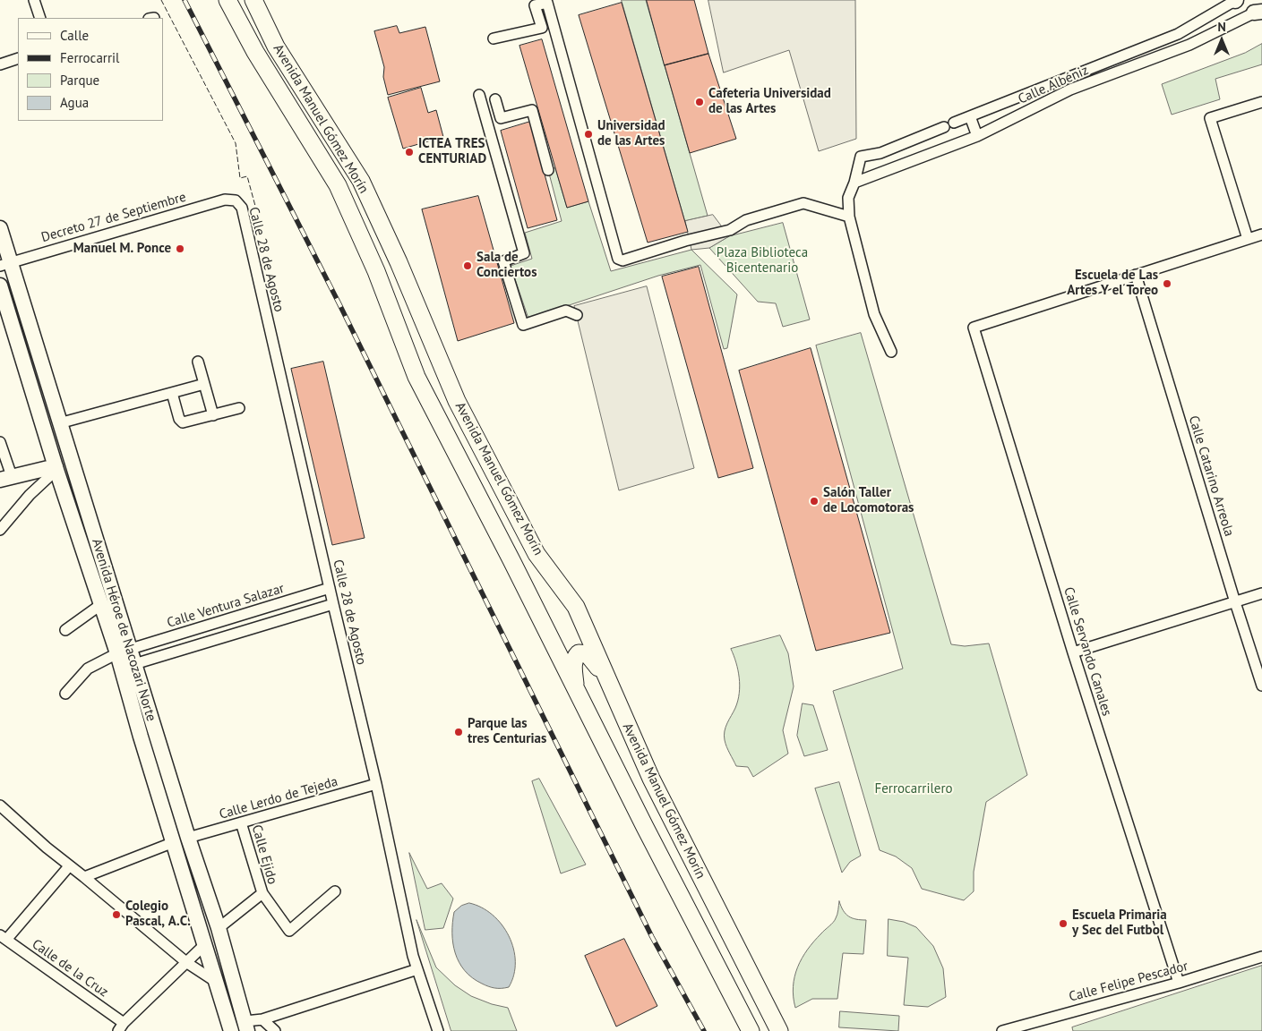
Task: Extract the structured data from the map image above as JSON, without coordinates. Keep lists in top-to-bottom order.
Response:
{
  "streets": {
    "main road": ["Avenida Manuel Gómez Morín", "Avenida Héroe de Nacozari Norte"],
    "street": [
      "Calle Albéniz",
      "Decreto 27 de Septiembre",
      "Calle 28 de Agosto",
      "Calle Catarino Arreola",
      "Calle Ventura Salazar",
      "Calle Servando Canales",
      "Calle Lerdo de Tejeda",
      "Calle Ejido",
      "Calle de la Cruz",
      "Calle Felipe Pescador"
    ]
  },
  "crossings": [
    ["Decreto 27 de Septiembre", "Calle 28 de Agosto"],
    ["Decreto 27 de Septiembre", "Avenida Héroe de Nacozari Norte"],
    ["Calle 28 de Agosto", "Calle Ventura Salazar"],
    ["Calle 28 de Agosto", "Calle Lerdo de Tejeda"],
    ["Calle Catarino Arreola", "Calle Servando Canales"],
    ["Calle Ventura Salazar", "Avenida Héroe de Nacozari Norte"],
    ["Avenida Héroe de Nacozari Norte", "Calle Lerdo de Tejeda"],
    ["Avenida Héroe de Nacozari Norte", "Calle Ejido"],
    ["Calle Servando Canales", "Calle Felipe Pescador"],
    ["Calle Lerdo de Tejeda", "Calle Ejido"]
  ],
  "parks": ["Plaza Biblioteca Bicentenario", "Ferrocarrilero"],
  "places": [
    "Cafeteria Universidad de las Artes",
    "Universidad de las Artes",
    "ICTEA TRES CENTURIAD",
    "Manuel M. Ponce",
    "Sala de Conciertos",
    "Escuela de Las Artes Y el Toreo",
    "Salón Taller de Locomotoras",
    "Parque las tres Centurias",
    "Colegio Pascal, A.C.",
    "Escuela Primaria y Sec del Futbol"
  ],
  "legend": [
    "Calle",
    "Ferrocarril",
    "Parque",
    "Agua"
  ],
  "north": "top"
}
